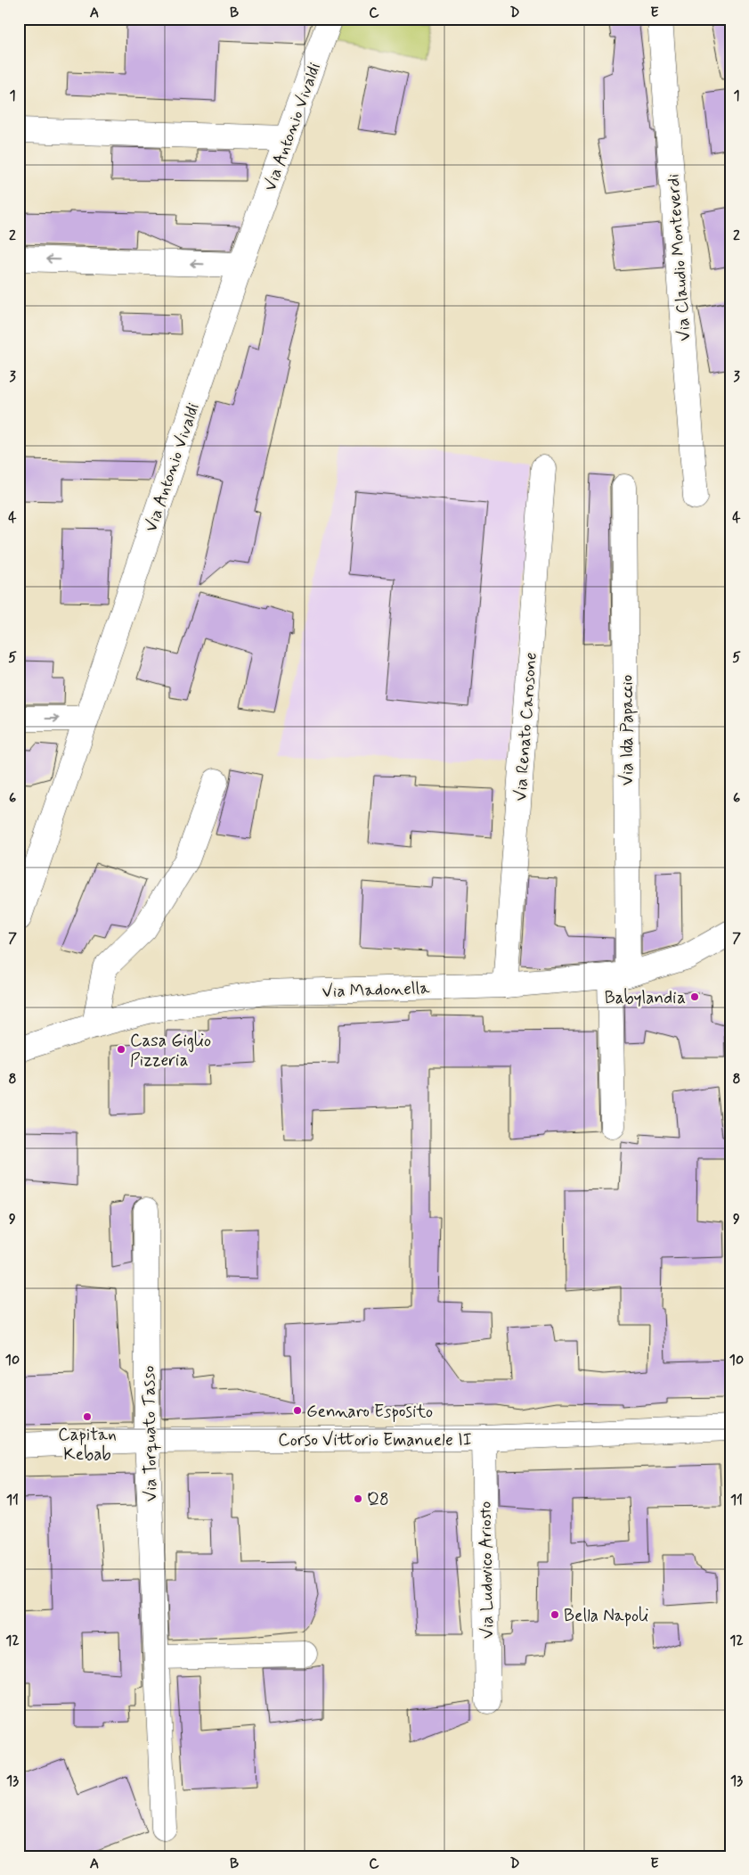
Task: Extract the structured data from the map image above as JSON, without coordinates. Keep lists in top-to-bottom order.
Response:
{
  "streets": {
    "street": [
      "Via Antonio Vivaldi",
      "Via Claudio Monteverdi",
      "Via Renato Carosone",
      "Via Ida Papaccio",
      "Via Madonella",
      "Via Torquato Tasso",
      "Corso Vittorio Emanuele II",
      "Via Ludovico Ariosto"
    ]
  },
  "crossings": [
    ["Via Renato Carosone", "Via Madonella"],
    ["Via Ida Papaccio", "Via Madonella"],
    ["Via Torquato Tasso", "Corso Vittorio Emanuele II"],
    ["Corso Vittorio Emanuele II", "Via Ludovico Ariosto"]
  ],
  "places": [
    "Babylandia",
    "Casa Giglio Pizzeria",
    "Gennaro Esposito",
    "Capitan Kebab",
    "Q8",
    "Bella Napoli"
  ],
  "grid": {
    "columns": [
      "A",
      "B",
      "C",
      "D",
      "E"
    ],
    "rows": [
      "1",
      "2",
      "3",
      "4",
      "5",
      "6",
      "7",
      "8",
      "9",
      "10",
      "11",
      "12",
      "13"
    ]
  }
}
